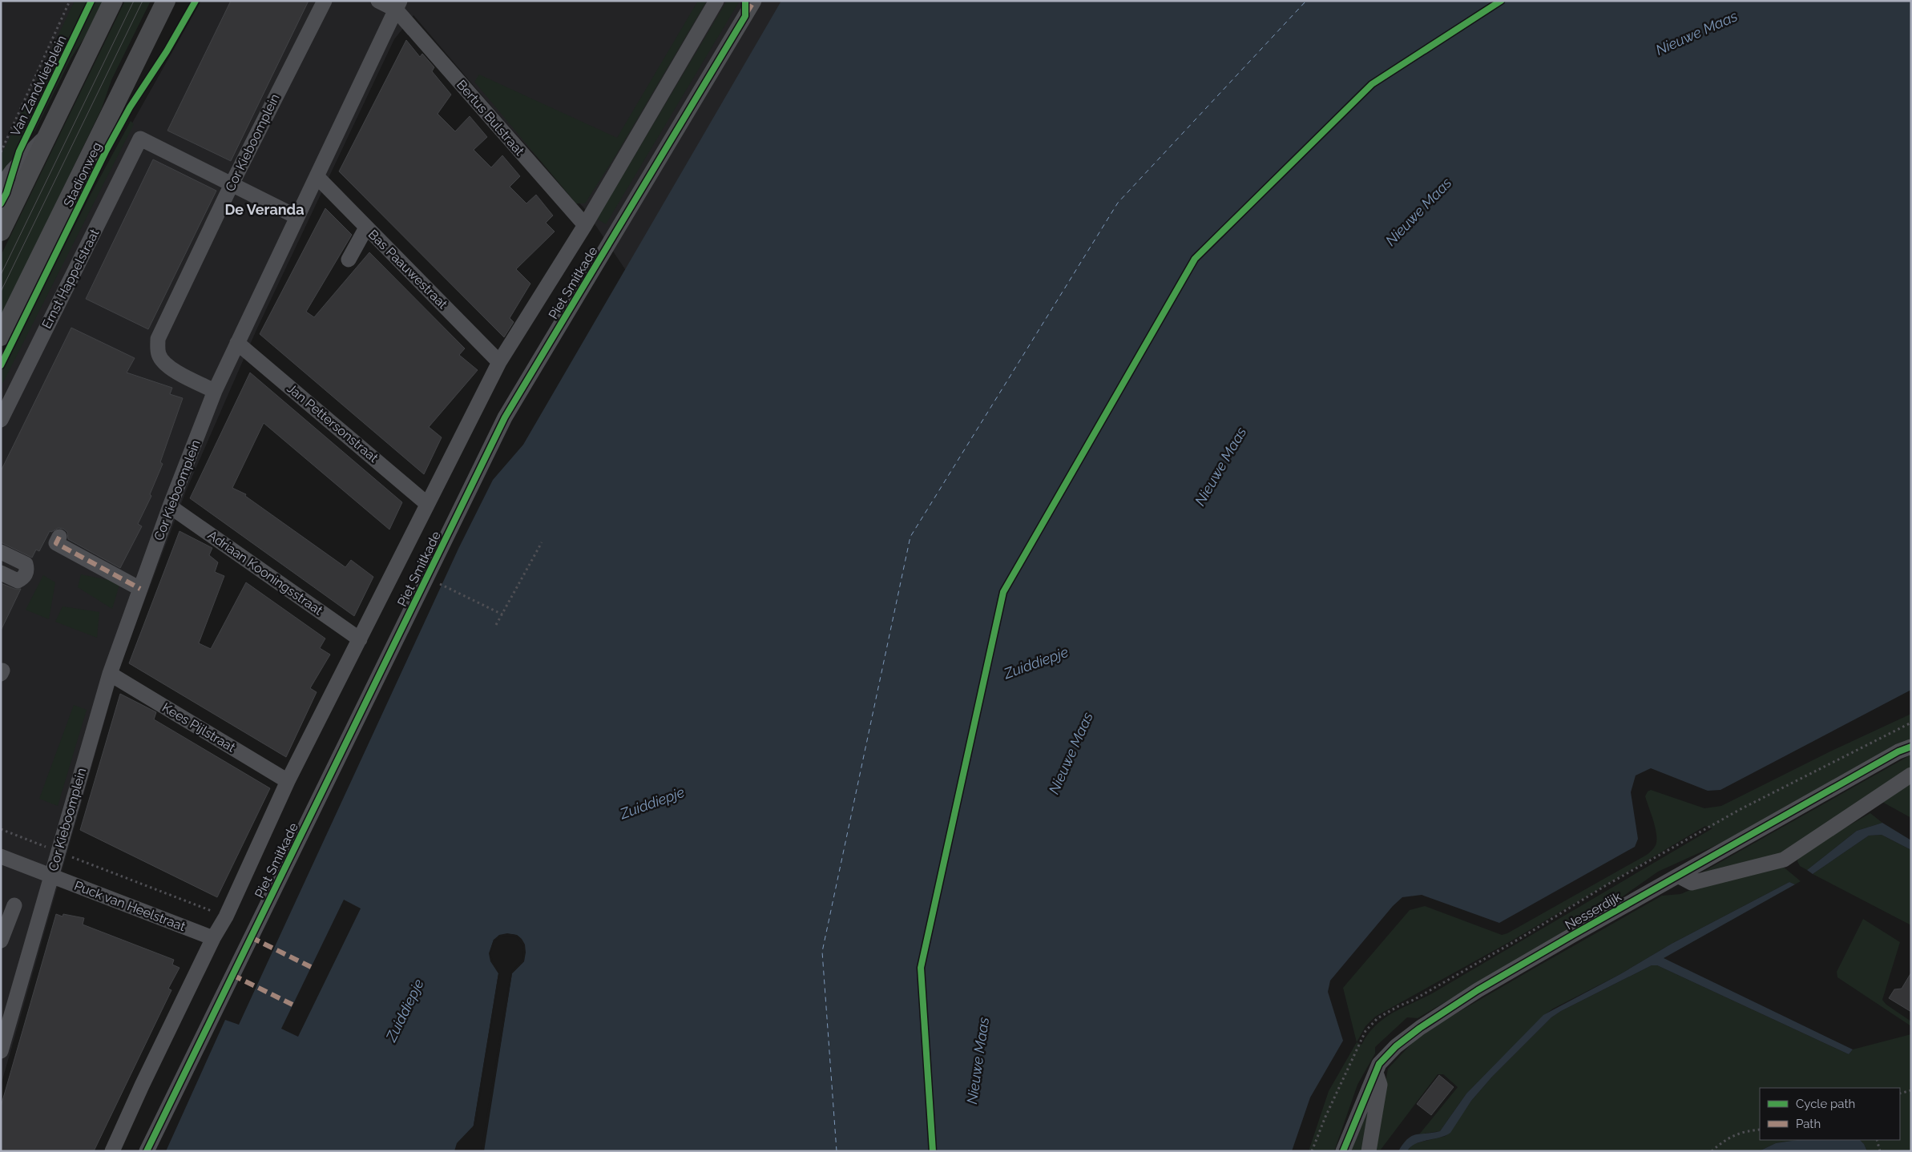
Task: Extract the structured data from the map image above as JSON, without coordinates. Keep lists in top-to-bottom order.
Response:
{
  "streets": {
    "main road": ["Stadionweg"],
    "street": [
      "Bertus Bulstraat",
      "Cor Kieboomplein",
      "Bas Paauwestraat",
      "Ernst Happelstraat",
      "Piet Smitkade",
      "Jan Pettersonstraat",
      "Adriaan Kooningsstraat",
      "Kees Pijlstraat",
      "Puck van Heelstraat",
      "Nesserdijk"
    ],
    "cycle path": ["Van Zandvlietplein"]
  },
  "crossings": [
    ["Bertus Bulstraat", "Cor Kieboomplein"],
    ["Bertus Bulstraat", "Piet Smitkade"],
    ["Cor Kieboomplein", "Bas Paauwestraat"],
    ["Cor Kieboomplein", "Ernst Happelstraat"],
    ["Cor Kieboomplein", "Jan Pettersonstraat"],
    ["Cor Kieboomplein", "Adriaan Kooningsstraat"],
    ["Cor Kieboomplein", "Kees Pijlstraat"],
    ["Cor Kieboomplein", "Puck van Heelstraat"],
    ["Bas Paauwestraat", "Piet Smitkade"],
    ["Piet Smitkade", "Jan Pettersonstraat"],
    ["Piet Smitkade", "Adriaan Kooningsstraat"],
    ["Piet Smitkade", "Kees Pijlstraat"],
    ["Piet Smitkade", "Puck van Heelstraat"]
  ],
  "districts": ["De Veranda"],
  "water": ["Nieuwe Maas", "Zuiddiepje"],
  "legend": ["Cycle path", "Path"]
}
